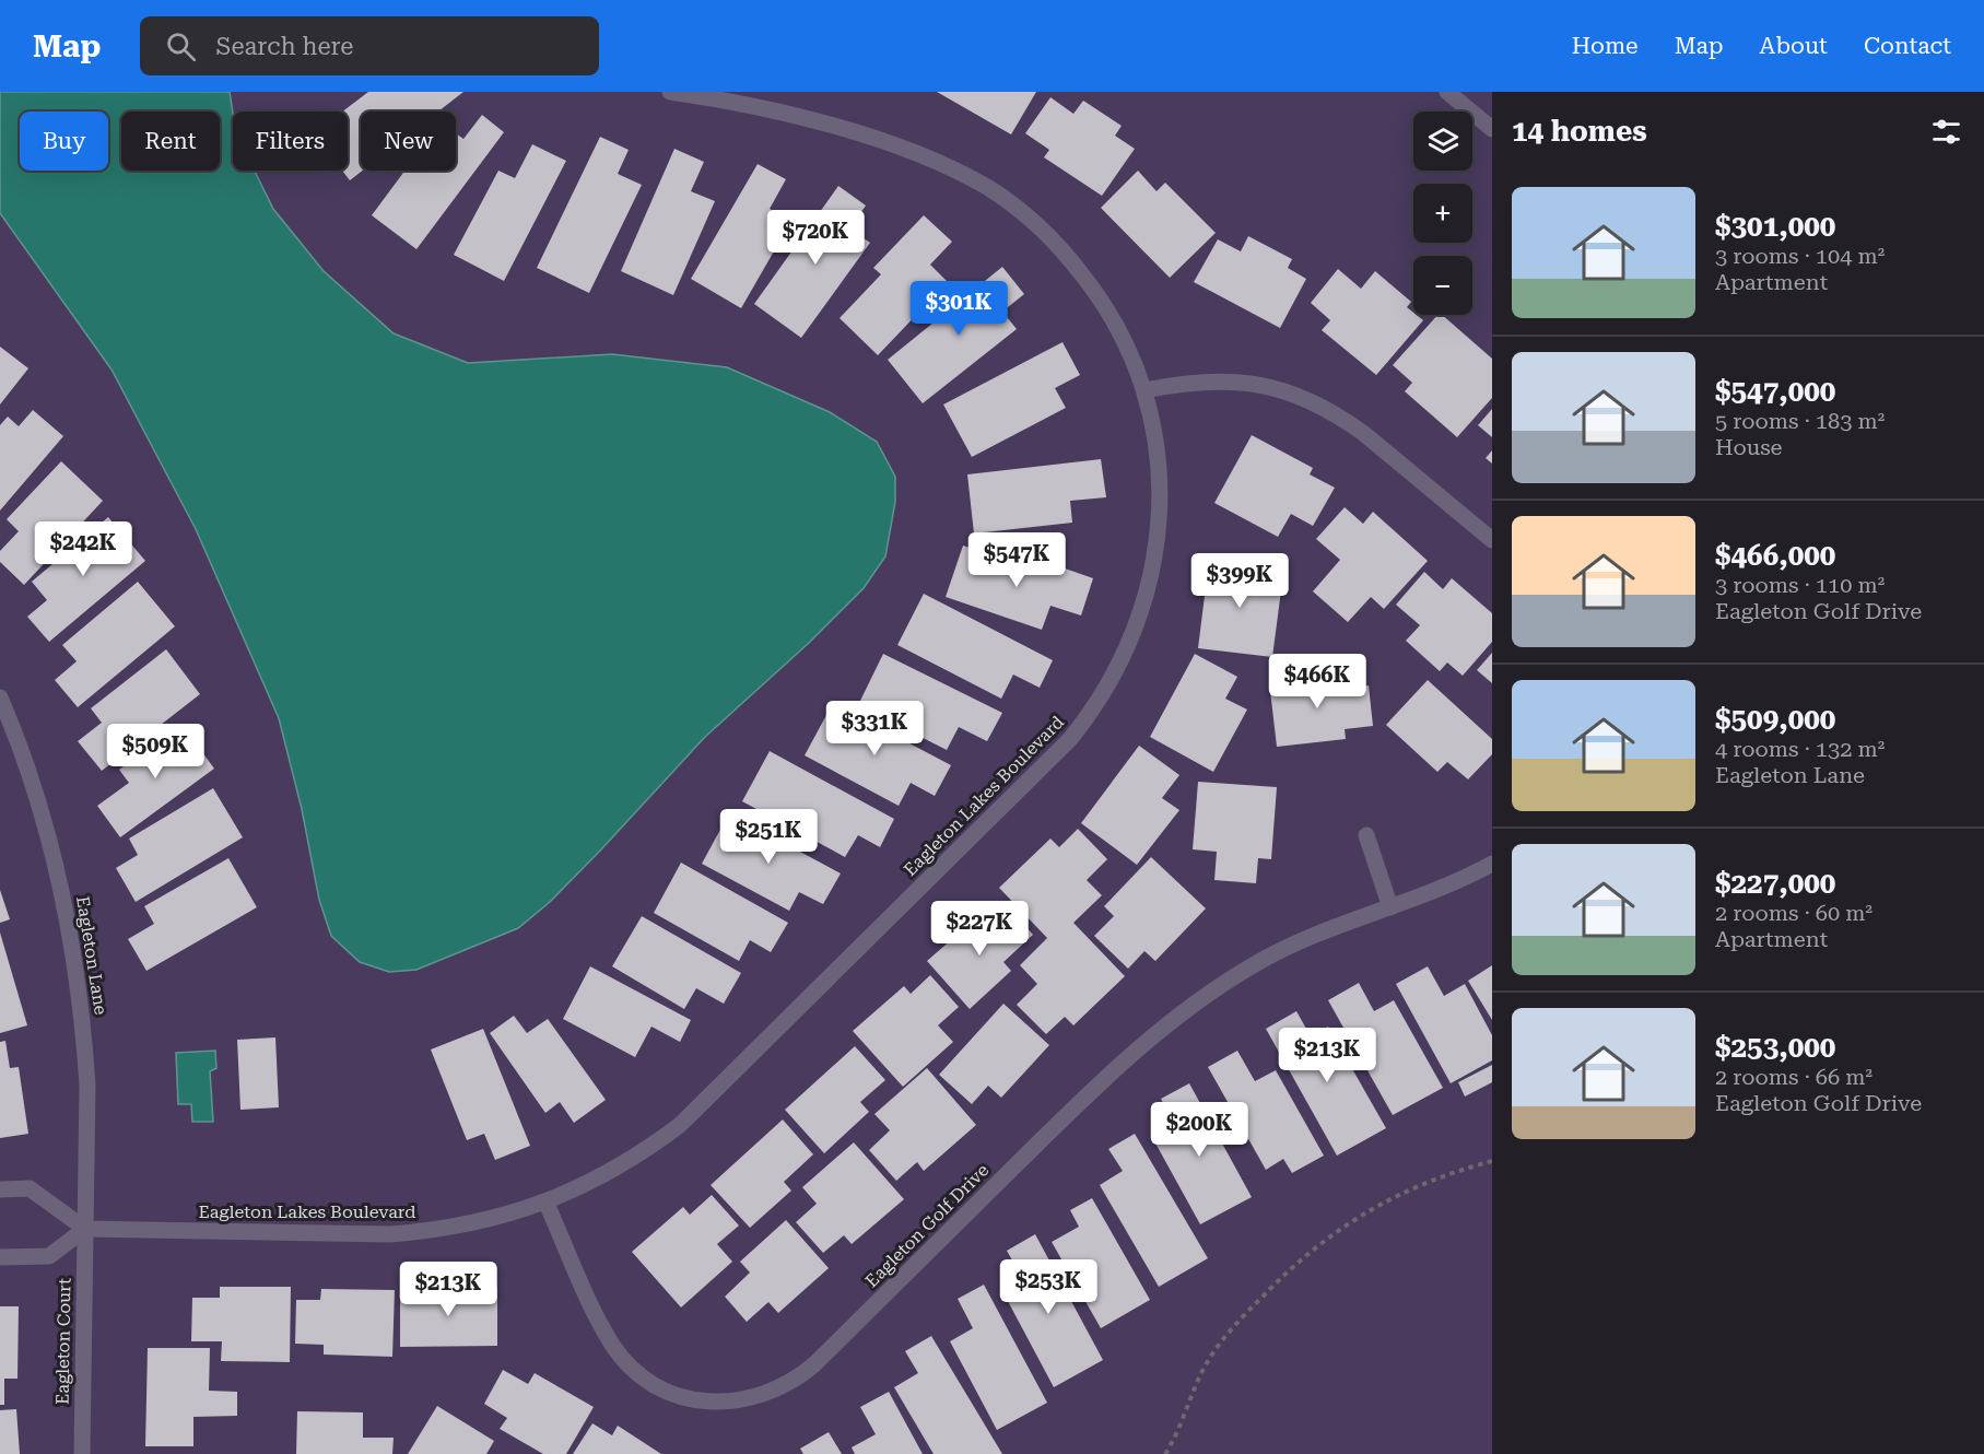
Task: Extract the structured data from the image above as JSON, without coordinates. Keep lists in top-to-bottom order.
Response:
{
  "streets": {
    "street": [
      "Eagleton Lakes Boulevard",
      "Eagleton Lane",
      "Eagleton Golf Drive",
      "Eagleton Court"
    ]
  },
  "crossings": [
    ["Eagleton Lakes Boulevard", "Eagleton Lane"],
    ["Eagleton Lakes Boulevard", "Eagleton Golf Drive"],
    ["Eagleton Lakes Boulevard", "Eagleton Court"],
    ["Eagleton Lane", "Eagleton Court"]
  ],
  "page": {
    "header": "Map",
    "search": "Search here",
    "nav": [
      "Home",
      "Map",
      "About",
      "Contact"
    ],
    "heading": "14 homes",
    "map_buttons": ["+", "−"],
    "chip": [
      "Buy",
      "Rent",
      "Filters",
      "New"
    ],
    "list": [
      {
        "name": "$301,000",
        "note": "3 rooms · 104 m² · Apartment"
      },
      {
        "name": "$547,000",
        "note": "5 rooms · 183 m² · House"
      },
      {
        "name": "$466,000",
        "note": "3 rooms · 110 m² · Eagleton Golf Drive"
      },
      {
        "name": "$509,000",
        "note": "4 rooms · 132 m² · Eagleton Lane"
      },
      {
        "name": "$227,000",
        "note": "2 rooms · 60 m² · Apartment"
      },
      {
        "name": "$253,000",
        "note": "2 rooms · 66 m² · Eagleton Golf Drive"
      }
    ],
    "price": [
      "$720K",
      "$301K",
      "$242K",
      "$547K",
      "$399K",
      "$466K",
      "$331K",
      "$509K",
      "$251K",
      "$227K",
      "$213K",
      "$200K",
      "$253K",
      "$213K"
    ]
  }
}
